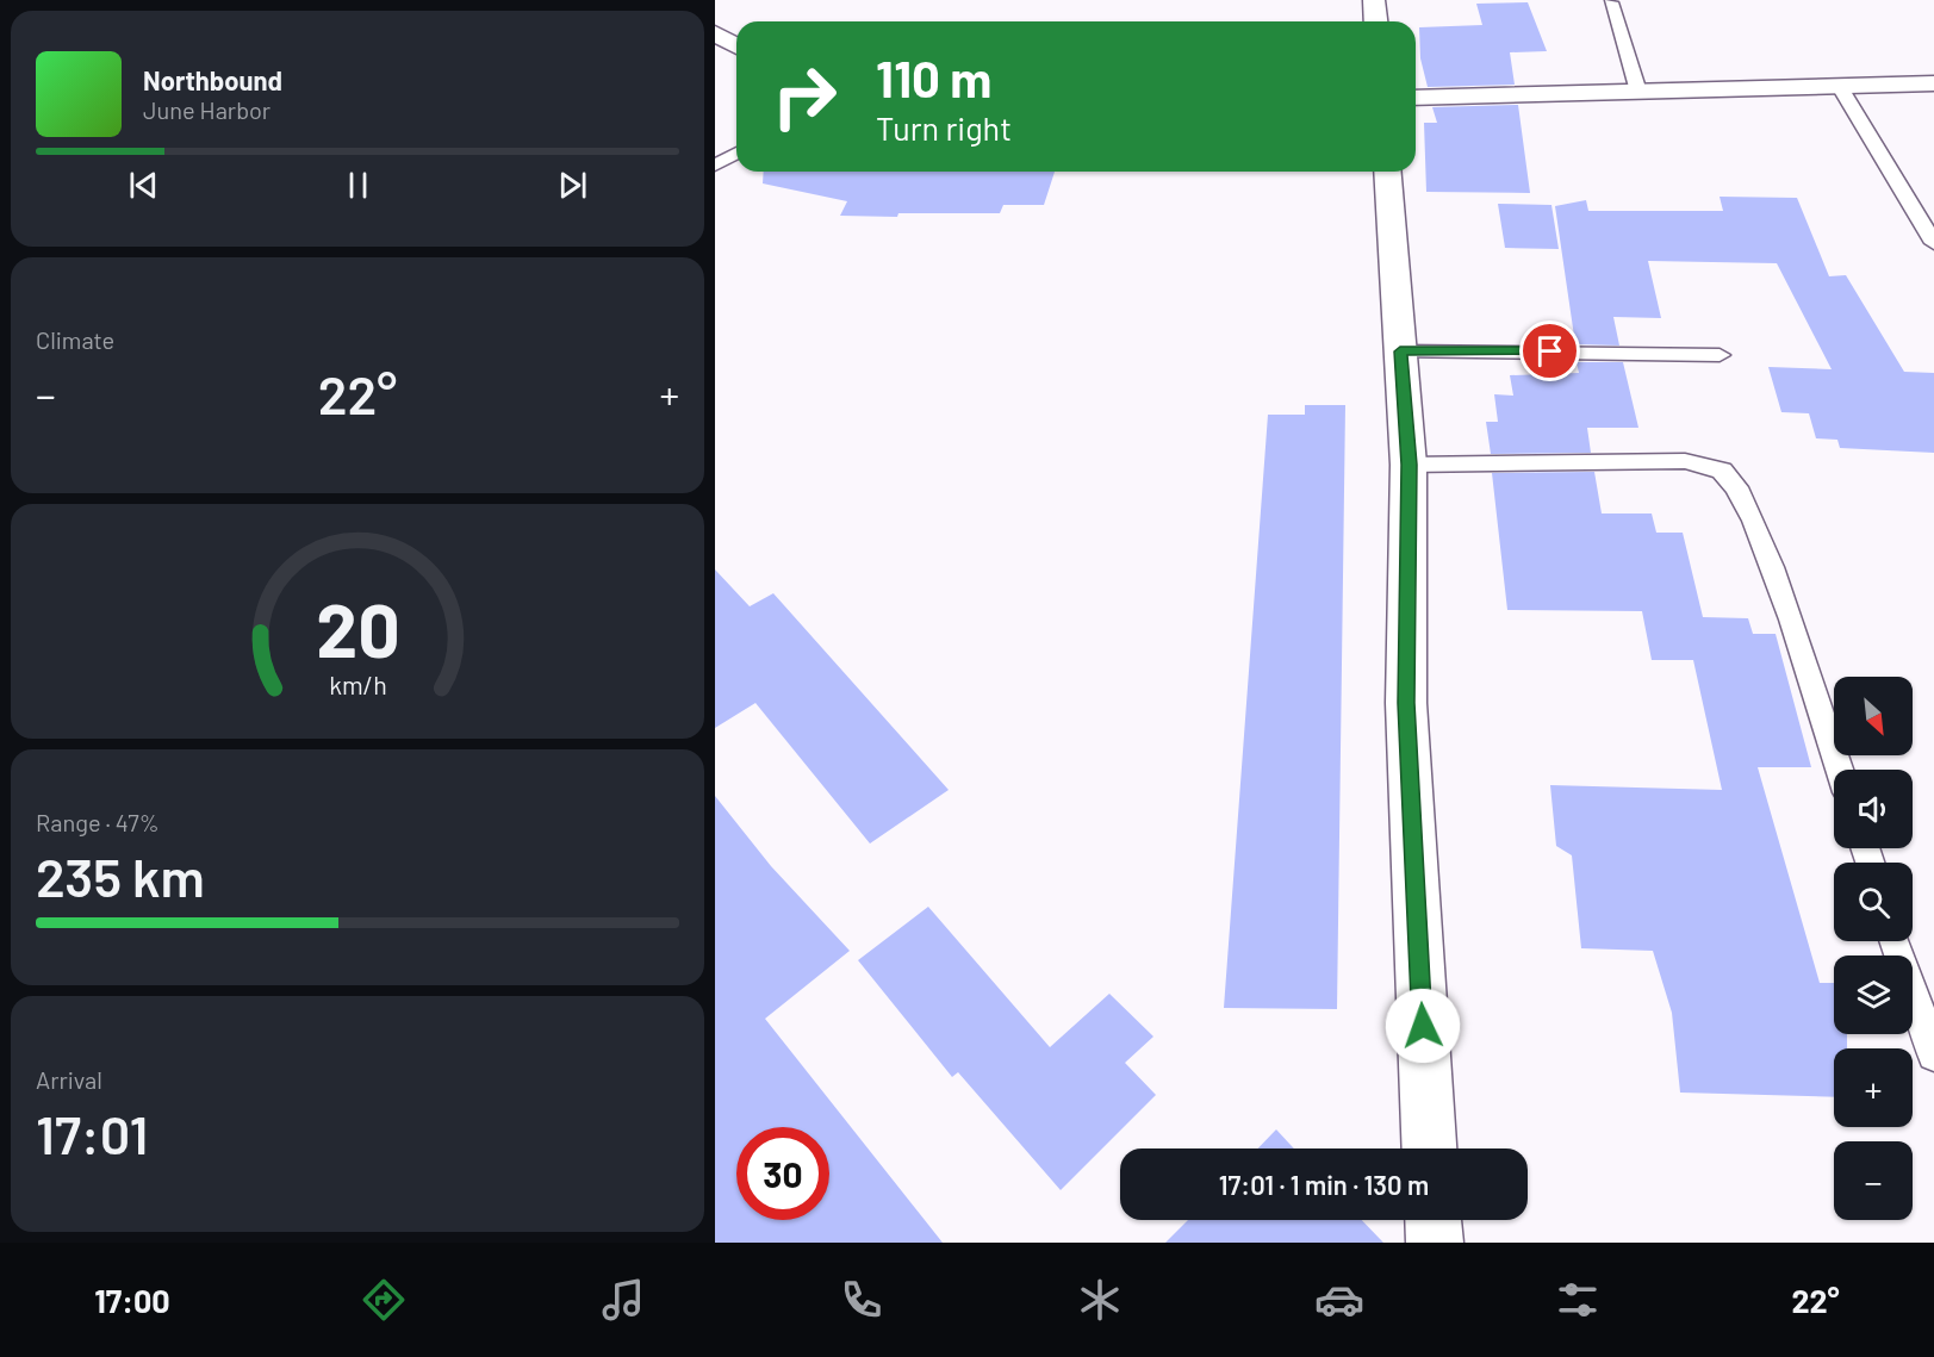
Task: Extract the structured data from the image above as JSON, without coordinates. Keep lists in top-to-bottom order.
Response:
{
  "north": "bottom right",
  "page": {
    "turn": ["110 m", "Turn right"],
    "song": ["Northbound", "June Harbor"],
    "tile": [
      "Climate",
      ["Range · 47%", "235 km"],
      ["Arrival", "17:01"]
    ],
    "heat": ["−", "22°", "+"],
    "map_buttons": ["+", "−"],
    "limit": "30",
    "trip": "17:01 · 1 min · 130 m",
    "tabs": ["17:00", "22°"],
    "gauge": ["20", "km/h"]
  }
}
